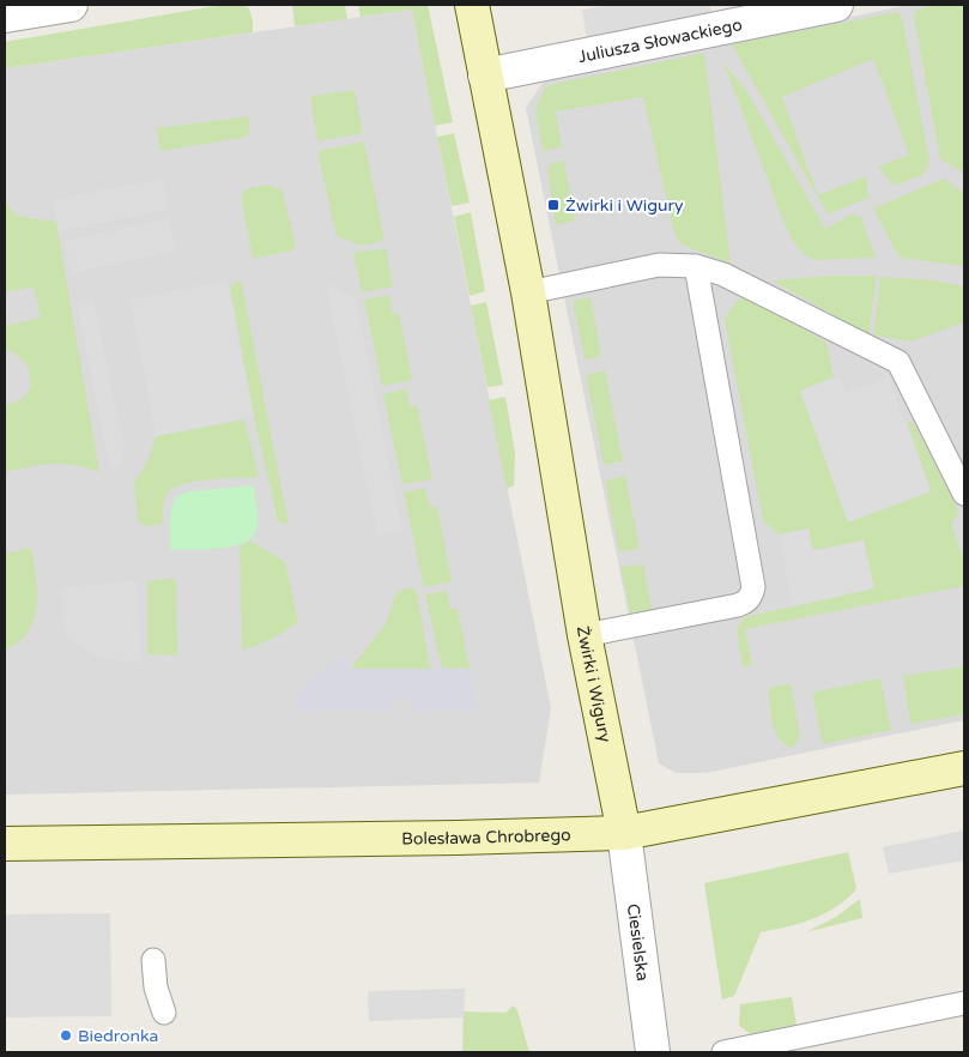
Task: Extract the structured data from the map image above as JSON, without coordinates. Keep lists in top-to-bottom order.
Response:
{
  "streets": {
    "street": [
      "Juliusza Słowackiego",
      "Żwirki i Wigury",
      "Bolesława Chrobrego",
      "Ciesielska"
    ]
  },
  "crossings": [
    ["Juliusza Słowackiego", "Żwirki i Wigury"],
    ["Żwirki i Wigury", "Bolesława Chrobrego"],
    ["Żwirki i Wigury", "Ciesielska"],
    ["Bolesława Chrobrego", "Ciesielska"]
  ],
  "places": {
    "transit": ["Żwirki i Wigury"],
    "other": ["Biedronka"]
  }
}
